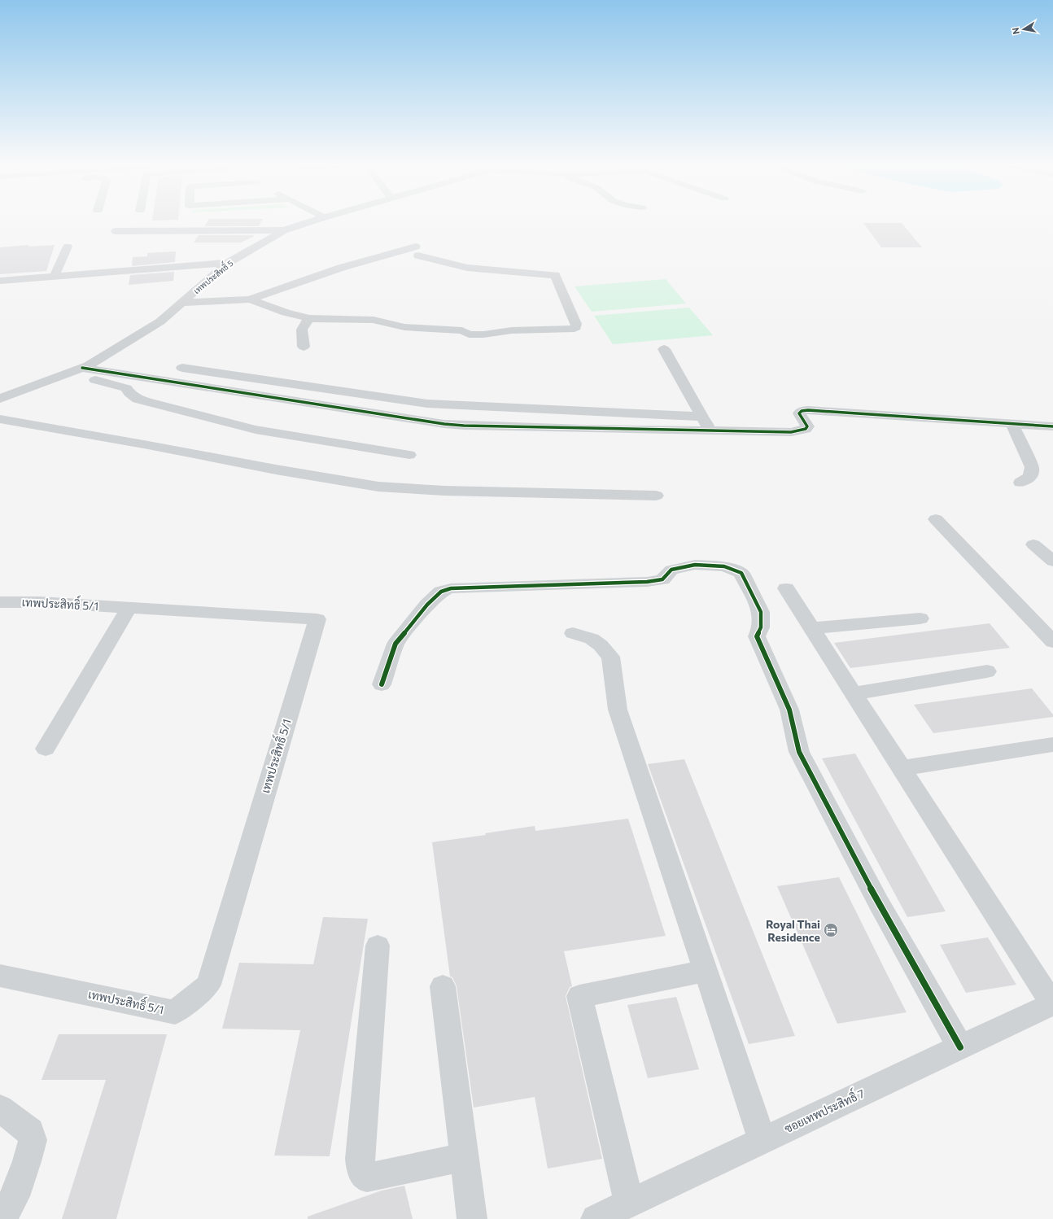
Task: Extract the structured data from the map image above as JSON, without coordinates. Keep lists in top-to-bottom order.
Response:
{
  "streets": {
    "street": ["เทพประสิทธิ์ 5", "เทพประสิทธิ์ 5/1", "ซอยเทพประสิทธิ์ 7"]
  },
  "places": {
    "hotel": ["Royal Thai Residence"]
  },
  "north": "left"
}
